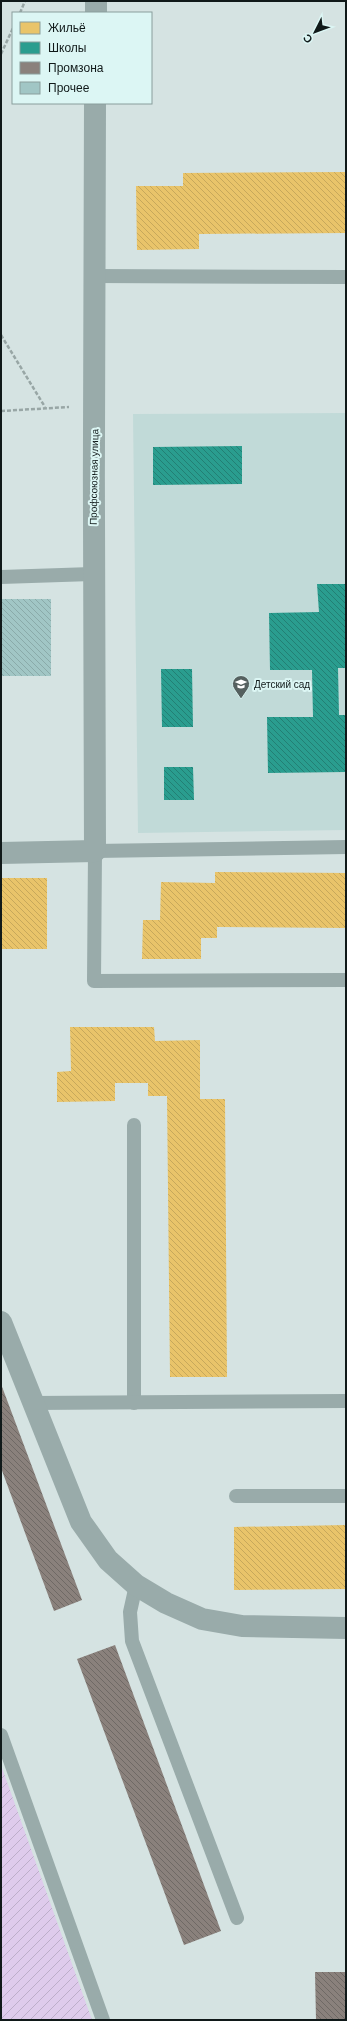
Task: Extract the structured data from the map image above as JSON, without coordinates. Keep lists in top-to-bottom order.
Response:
{
  "streets": {
    "street": ["Профсоюзная улица"]
  },
  "places": {
    "school or university": ["Детский сад"]
  },
  "legend": [
    "Жильё",
    "Школы",
    "Промзона",
    "Прочее"
  ],
  "north": "bottom left"
}
